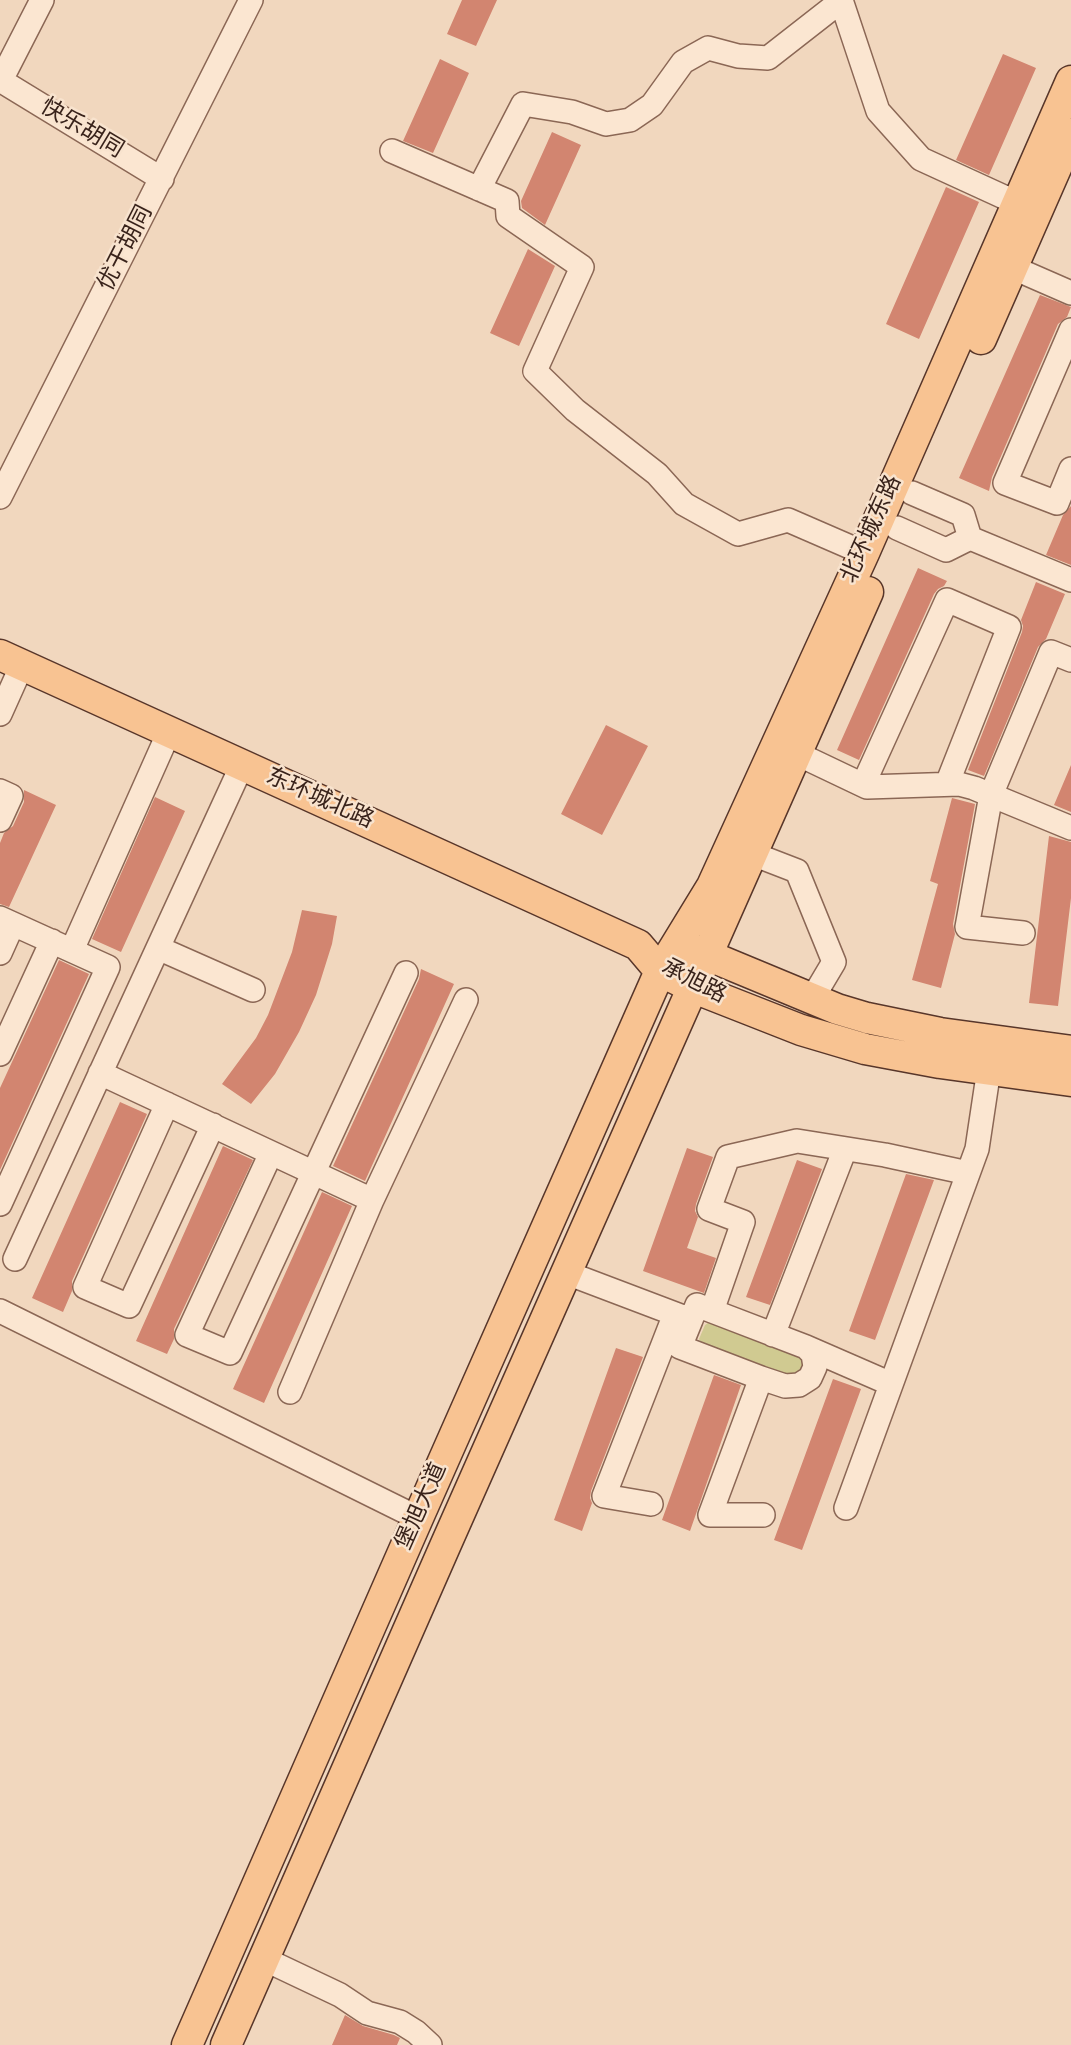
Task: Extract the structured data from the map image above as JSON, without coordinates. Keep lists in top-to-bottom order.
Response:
{
  "streets": {
    "main road": [
      "北环城东路",
      "东环城北路",
      "承旭路",
      "堡旭大道"
    ],
    "street": ["快乐胡同", "优干胡同"]
  },
  "crossings": [
    ["快乐胡同", "优干胡同"],
    ["北环城东路", "承旭路"],
    ["北环城东路", "堡旭大道"],
    ["东环城北路", "承旭路"],
    ["承旭路", "堡旭大道"]
  ]
}
